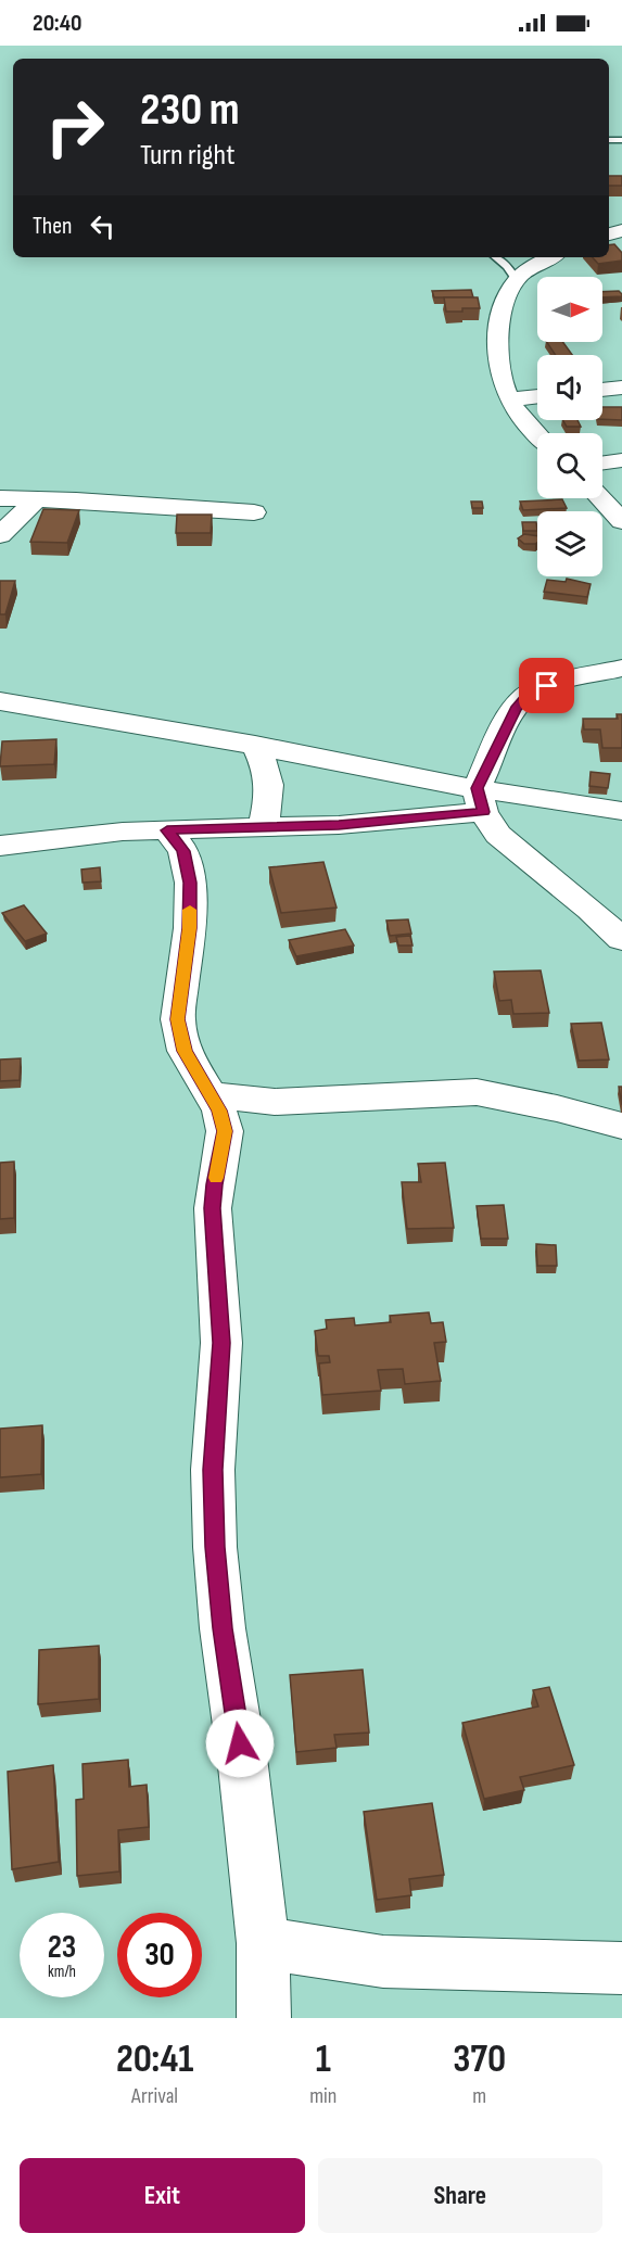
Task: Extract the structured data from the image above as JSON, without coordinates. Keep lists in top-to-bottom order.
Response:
{
  "north": "right",
  "page": {
    "status": "20:40",
    "turn": ["230 m", "Turn right"],
    "then": "Then",
    "speed": "23 km/h",
    "limit": "30",
    "eta": [
      "20:41",
      "Arrival",
      "1",
      "min",
      "370",
      "m"
    ],
    "buttons": ["Exit", "Share"]
  }
}
